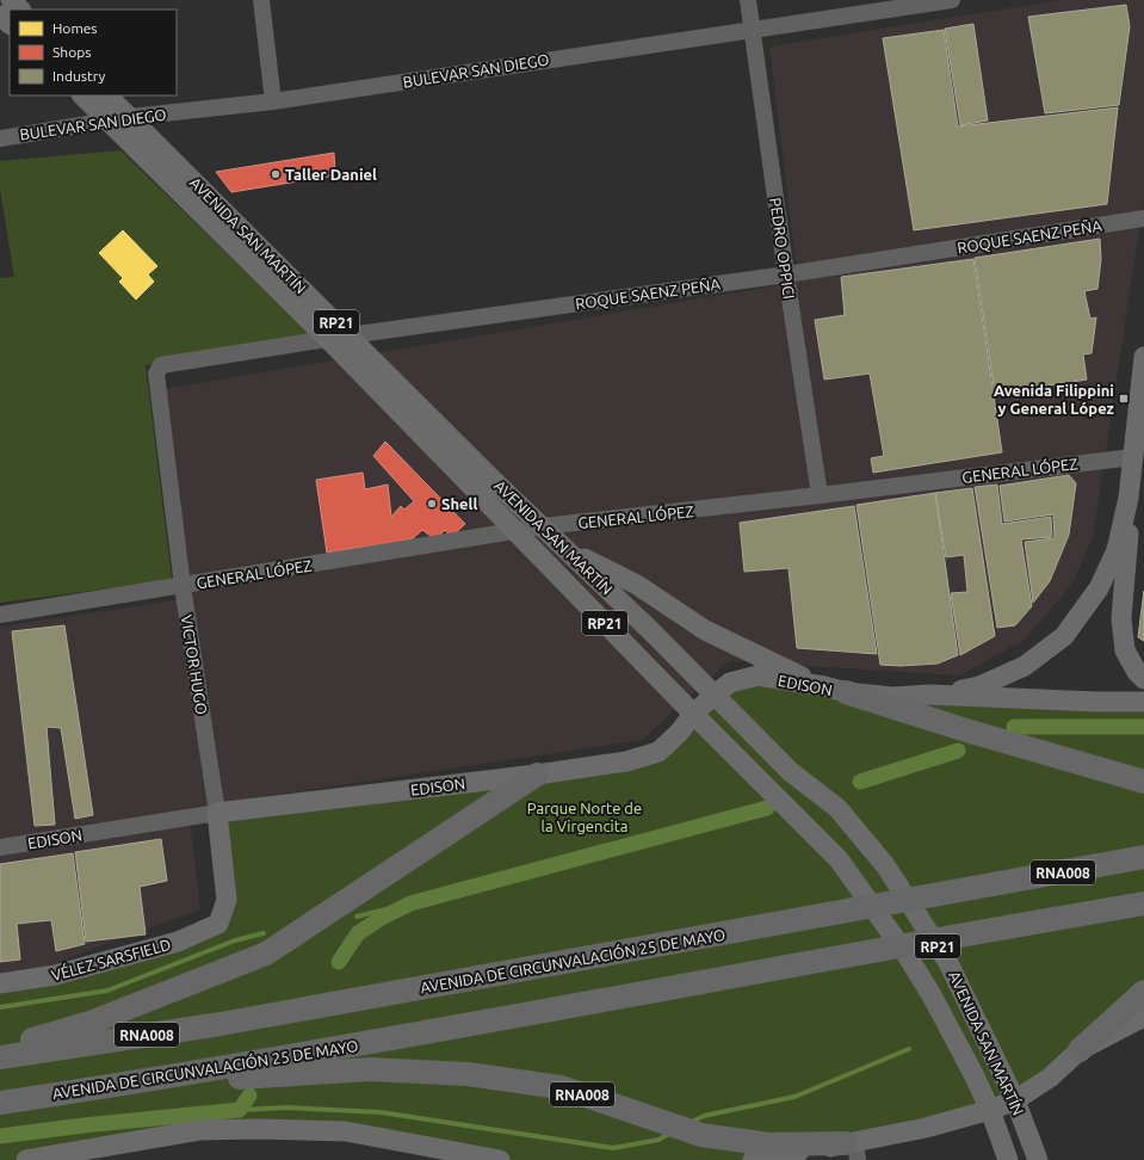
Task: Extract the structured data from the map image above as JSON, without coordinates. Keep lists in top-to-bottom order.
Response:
{
  "streets": {
    "highway": ["RNA008", "AVENIDA DE CIRCUNVALACIÓN 25 DE MAYO"],
    "main road": [
      "AVENIDA SAN MARTÍN",
      "RP21",
      "EDISON",
      "VÉLEZ SARSFIELD"
    ],
    "street": [
      "BULEVAR SAN DIEGO",
      "ROQUE SAENZ PEÑA",
      "PEDRO OPPICI",
      "GENERAL LÓPEZ",
      "VICTOR HUGO"
    ]
  },
  "crossings": [
    ["BULEVAR SAN DIEGO", "AVENIDA SAN MARTÍN"],
    ["BULEVAR SAN DIEGO", "PEDRO OPPICI"],
    ["AVENIDA SAN MARTÍN", "ROQUE SAENZ PEÑA"],
    ["AVENIDA SAN MARTÍN", "GENERAL LÓPEZ"],
    ["AVENIDA SAN MARTÍN", "EDISON"],
    ["ROQUE SAENZ PEÑA", "PEDRO OPPICI"],
    ["ROQUE SAENZ PEÑA", "VICTOR HUGO"],
    ["PEDRO OPPICI", "GENERAL LÓPEZ"],
    ["GENERAL LÓPEZ", "VICTOR HUGO"],
    ["VICTOR HUGO", "EDISON"],
    ["VICTOR HUGO", "VÉLEZ SARSFIELD"],
    ["EDISON", "VÉLEZ SARSFIELD"],
    ["RNA008", "AVENIDA DE CIRCUNVALACIÓN 25 DE MAYO"]
  ],
  "parks": ["Parque Norte de la Virgencita"],
  "places": {
    "other": ["Taller Daniel", "Shell"],
    "transit": ["Avenida Filippini y General López"]
  },
  "legend": ["Homes", "Shops", "Industry"]
}
